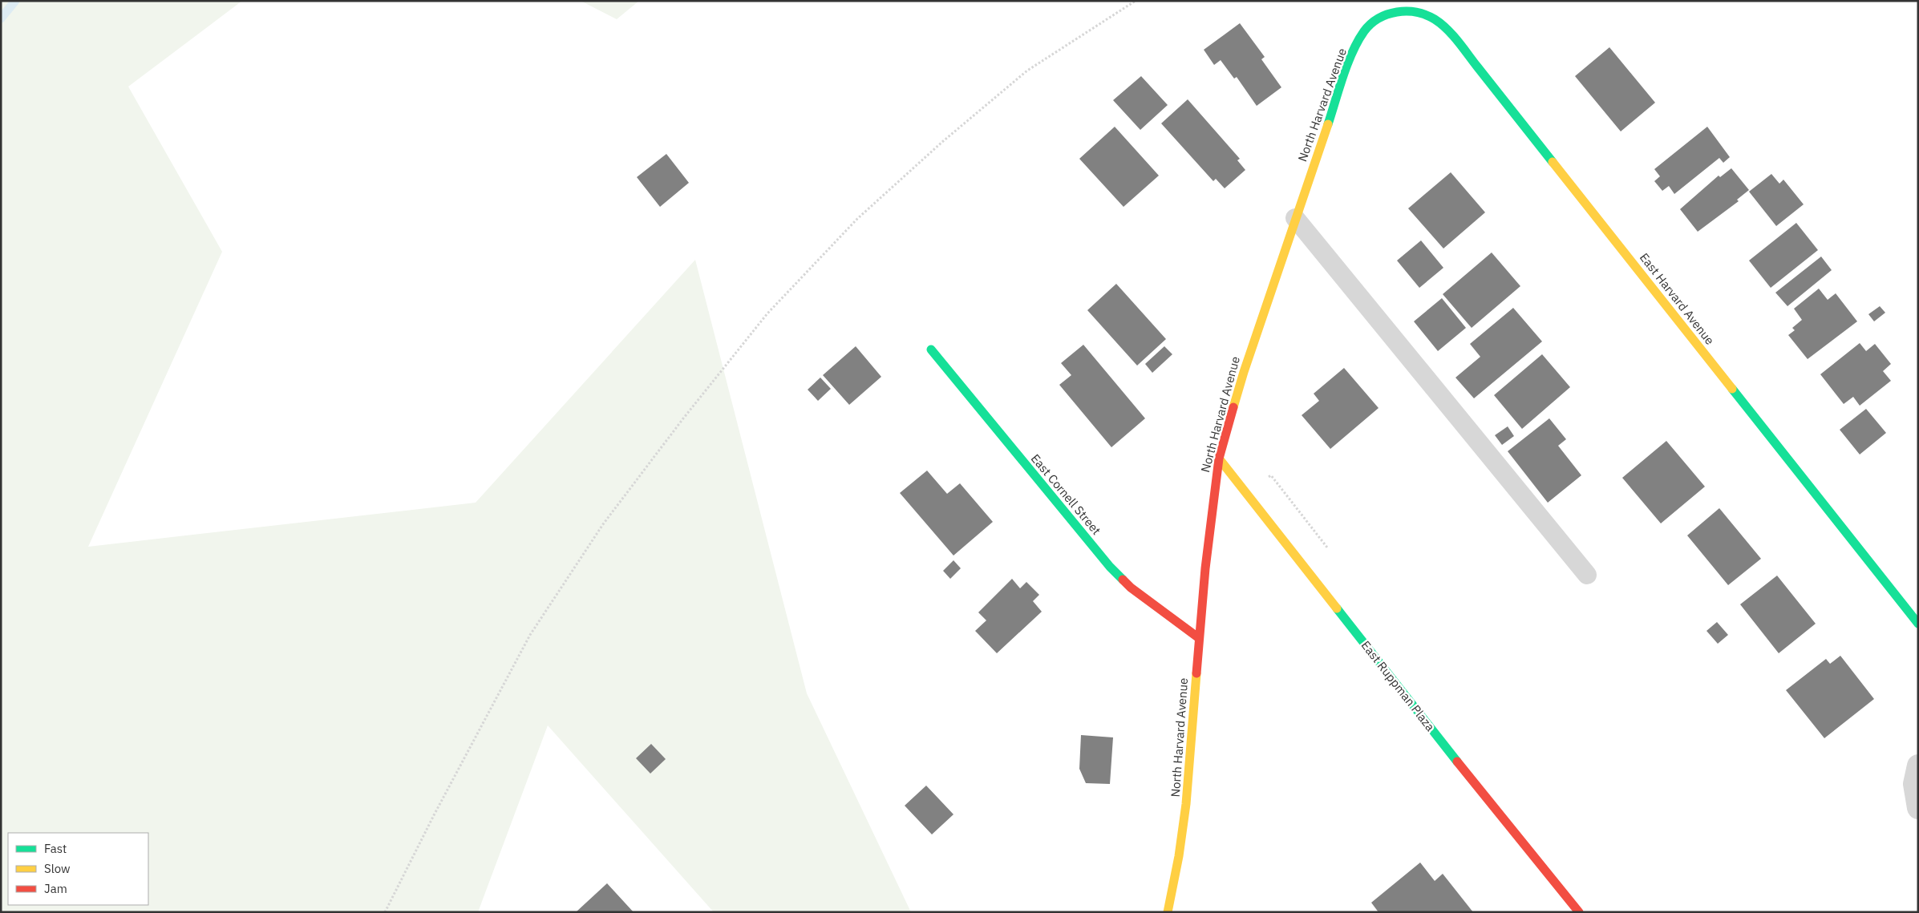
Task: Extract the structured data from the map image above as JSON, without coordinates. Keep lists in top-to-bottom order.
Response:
{
  "streets": {
    "street": [
      "North Harvard Avenue",
      "East Harvard Avenue",
      "East Cornell Street",
      "East Ruppman Plaza"
    ]
  },
  "crossings": [
    ["North Harvard Avenue", "East Harvard Avenue"],
    ["North Harvard Avenue", "East Cornell Street"],
    ["North Harvard Avenue", "East Ruppman Plaza"]
  ],
  "legend": ["Fast", "Slow", "Jam"]
}
